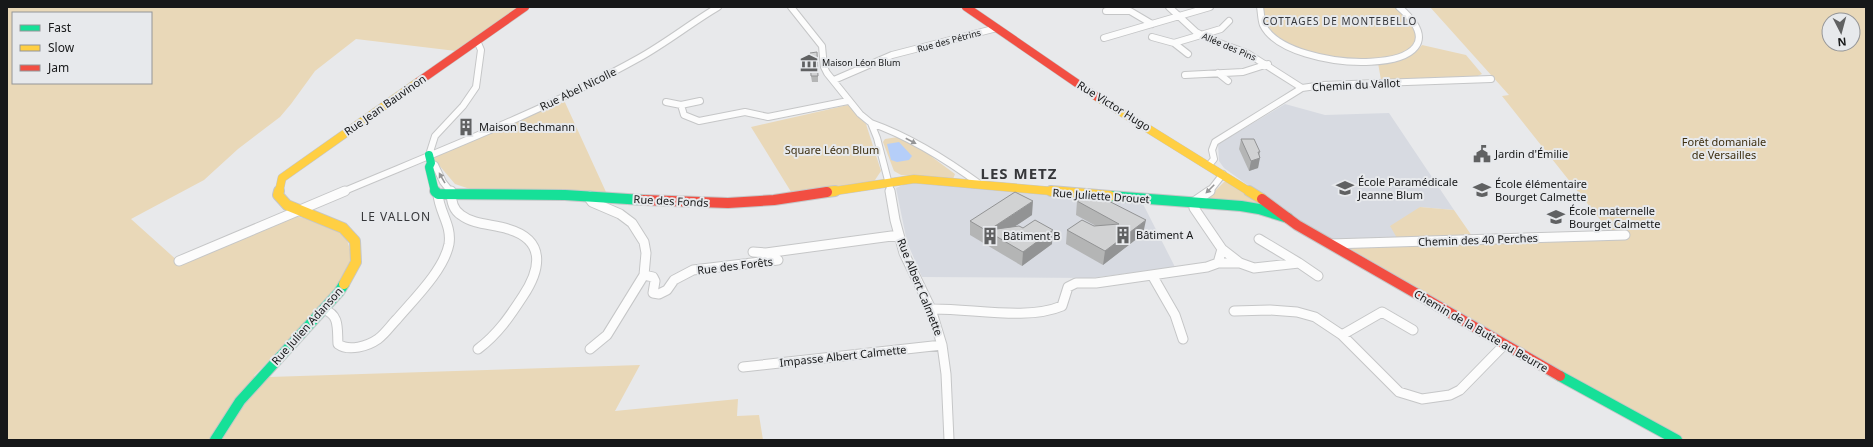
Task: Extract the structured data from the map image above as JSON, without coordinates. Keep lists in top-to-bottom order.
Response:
{
  "streets": {
    "street": [
      "Rue des Pétrins",
      "Allée des Pins",
      "Chemin du Vallot",
      "Rue Abel Nicolle",
      "Rue Jean Bauvinon",
      "Rue Victor Hugo",
      "Rue Juliette Drouet",
      "Rue des Fonds",
      "Chemin des 40 Perches",
      "Rue des Forêts",
      "Rue Albert Calmette",
      "Rue Julien Adanson",
      "Chemin de la Butte au Beurre",
      "Impasse Albert Calmette"
    ]
  },
  "crossings": [
    ["Rue des Pétrins", "Rue Victor Hugo"],
    ["Allée des Pins", "Chemin du Vallot"],
    ["Chemin du Vallot", "Rue Victor Hugo"],
    ["Rue Abel Nicolle", "Rue Jean Bauvinon"],
    ["Rue Abel Nicolle", "Rue Julien Adanson"],
    ["Rue Jean Bauvinon", "Rue Julien Adanson"],
    ["Rue Victor Hugo", "Chemin de la Butte au Beurre"],
    ["Rue Juliette Drouet", "Rue des Fonds"],
    ["Rue Juliette Drouet", "Rue Albert Calmette"],
    ["Rue Juliette Drouet", "Chemin de la Butte au Beurre"],
    ["Rue des Fonds", "Rue Albert Calmette"],
    ["Chemin des 40 Perches", "Chemin de la Butte au Beurre"],
    ["Rue Albert Calmette", "Impasse Albert Calmette"]
  ],
  "districts": ["COTTAGES DE MONTEBELLO", "LES METZ", "LE VALLON"],
  "parks": ["Forêt domaniale de Versailles", "Square Léon Blum"],
  "places": {
    "museum": ["Maison Léon Blum"],
    "building": ["Maison Bechmann", "Bâtiment A", "Bâtiment B"],
    "public building": ["Jardin d'Émilie"],
    "school or university": ["École Paramédicale Jeanne Blum", "École élémentaire Bourget Calmette", "École maternelle Bourget Calmette"]
  },
  "legend": ["Fast", "Slow", "Jam"],
  "north": "bottom"
}
